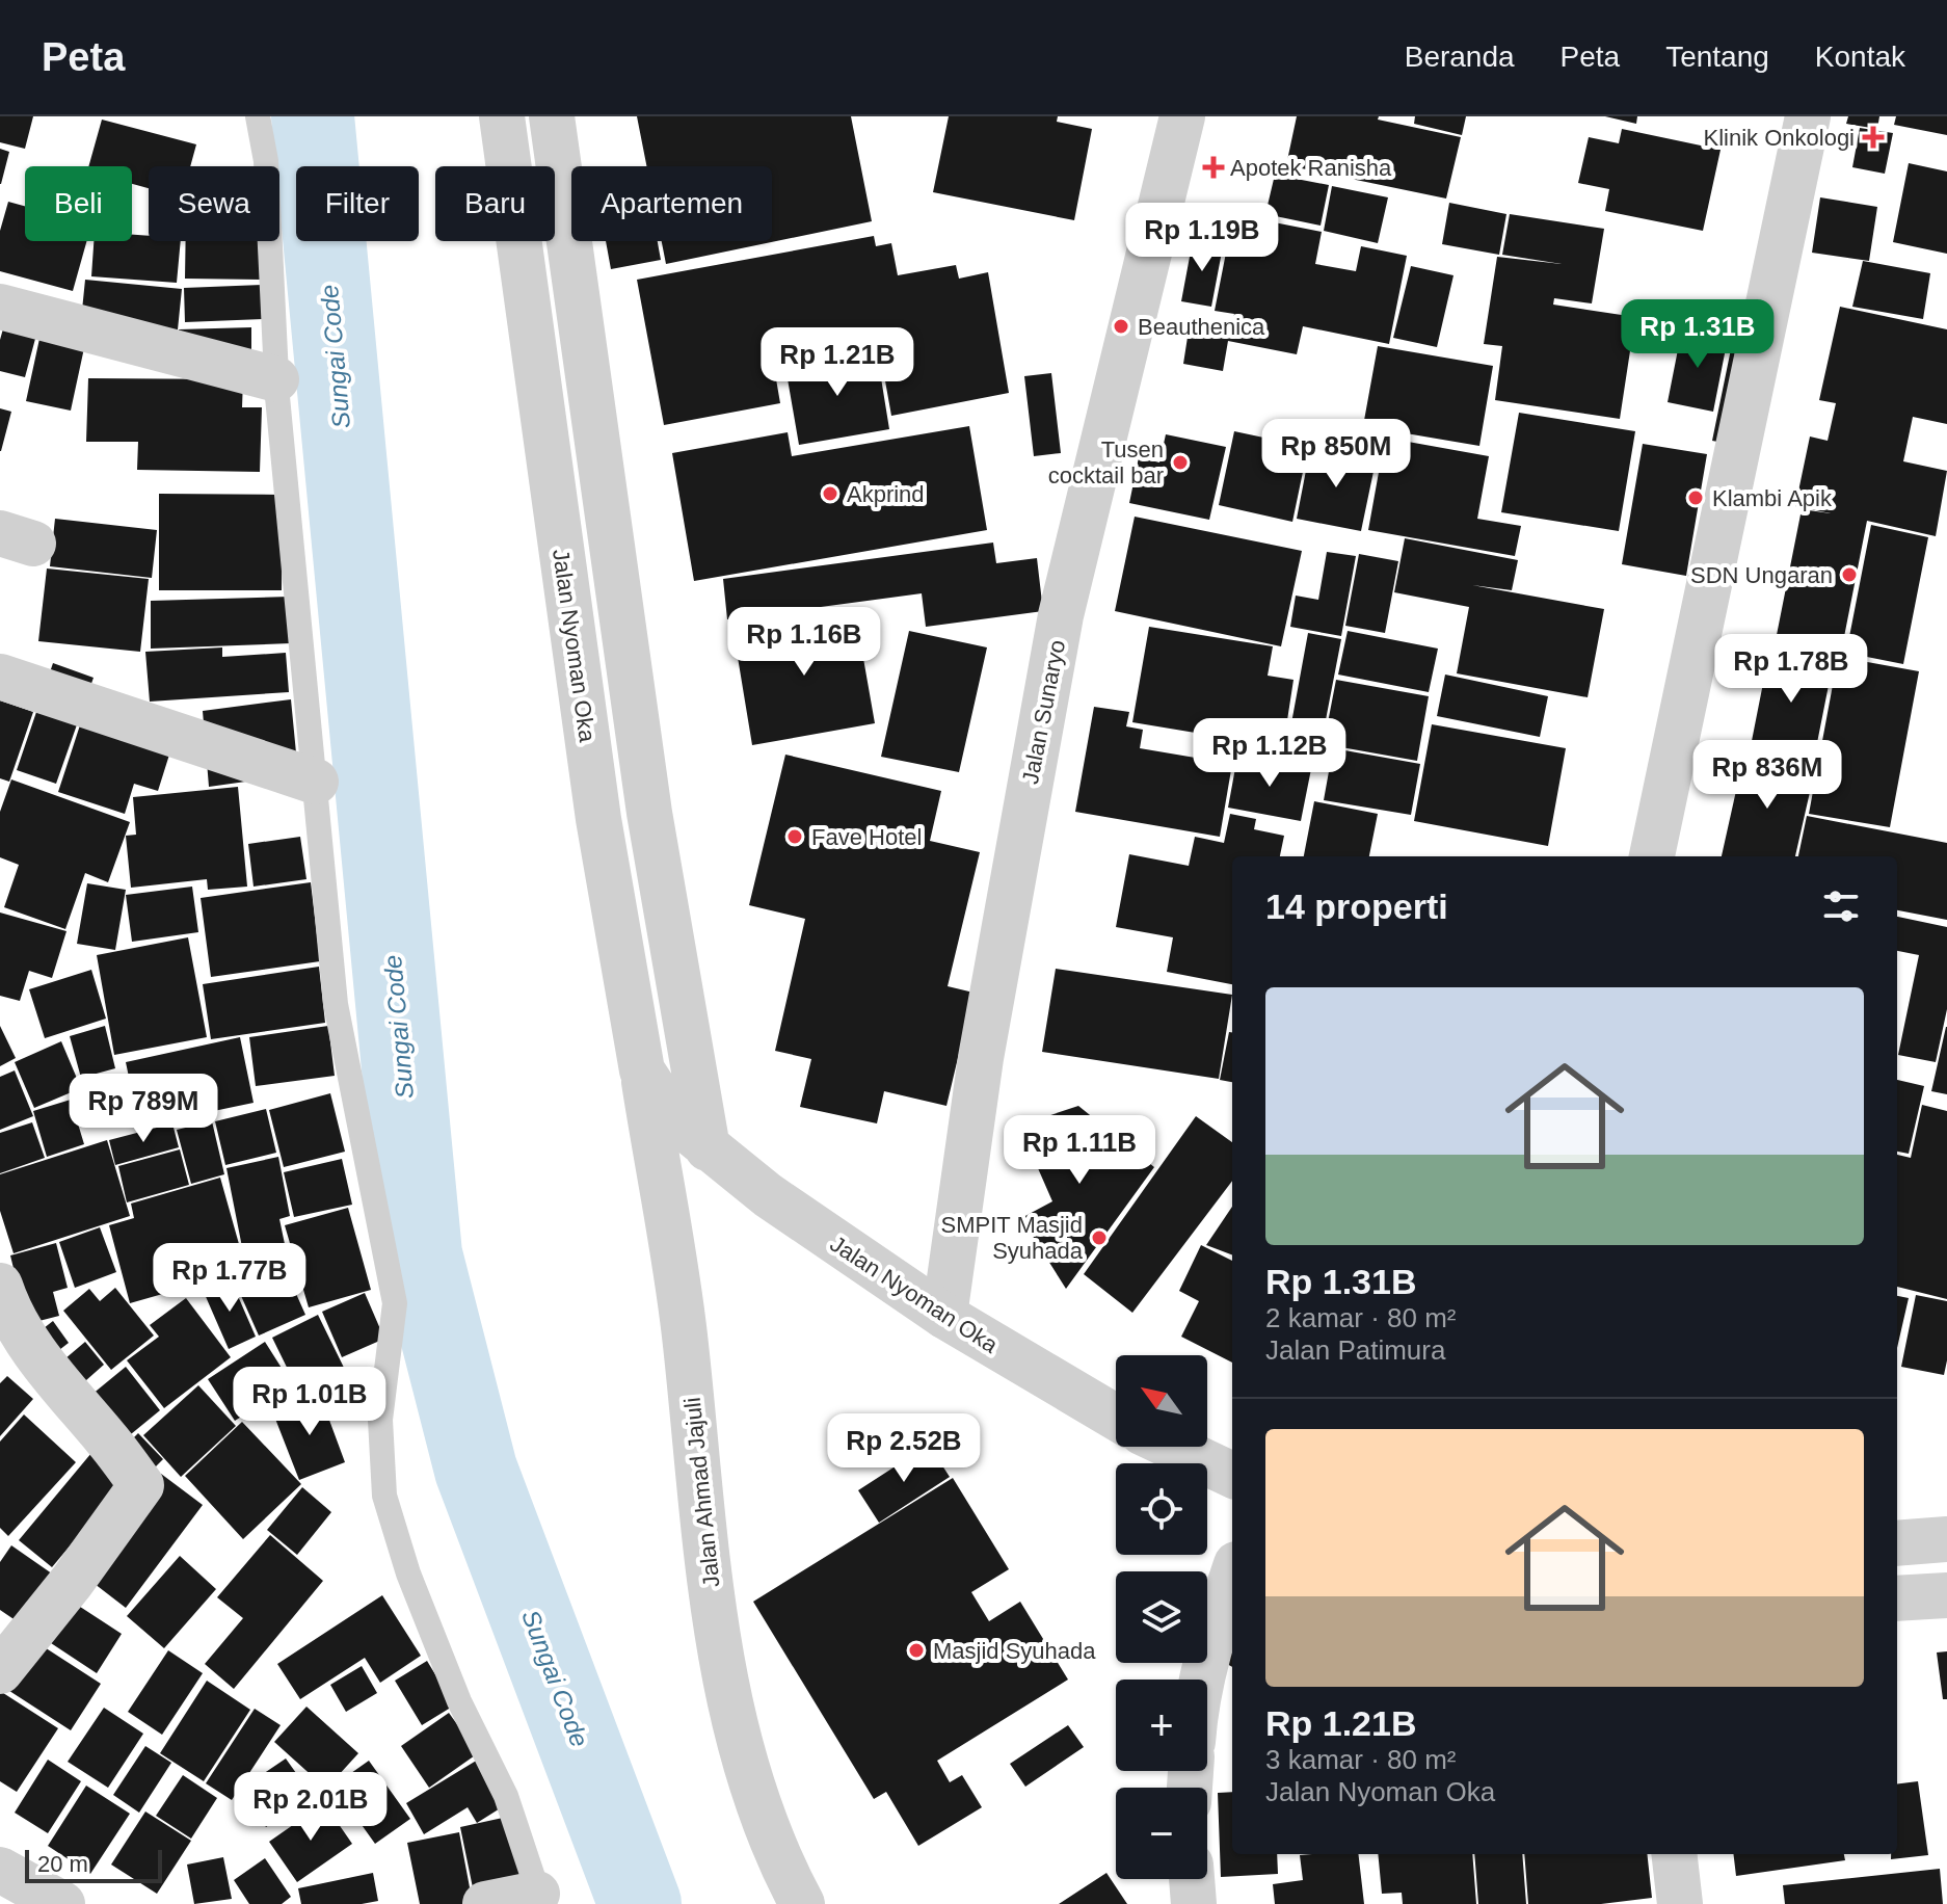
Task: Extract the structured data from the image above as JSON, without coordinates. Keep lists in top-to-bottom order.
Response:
{
  "streets": {
    "street": ["Jalan Nyoman Oka", "Jalan Sunaryo", "Jalan Ahmad Jajuli"]
  },
  "crossings": [
    ["Jalan Nyoman Oka", "Jalan Sunaryo"],
    ["Jalan Nyoman Oka", "Jalan Ahmad Jajuli"]
  ],
  "water": ["Sungai Code"],
  "places": {
    "health": ["Klinik Onkologi", "Apotek Ranisha"],
    "other": [
      "Beauthenica",
      "Tusen cocktail bar",
      "Akprind",
      "Klambi Apik",
      "SDN Ungaran",
      "Fave Hotel",
      "SMPIT Masjid Syuhada",
      "Masjid Syuhada"
    ]
  },
  "scale_bar": "20 m",
  "north": "top left",
  "page": {
    "header": "Peta",
    "nav": [
      "Beranda",
      "Peta",
      "Tentang",
      "Kontak"
    ],
    "chip": [
      "Beli",
      "Sewa",
      "Filter",
      "Baru",
      "Apartemen"
    ],
    "price": [
      "Rp 1.19B",
      "Rp 1.31B",
      "Rp 1.21B",
      "Rp 850M",
      "Rp 1.16B",
      "Rp 1.78B",
      "Rp 1.12B",
      "Rp 836M",
      "Rp 789M",
      "Rp 1.11B",
      "Rp 1.77B",
      "Rp 1.01B",
      "Rp 2.52B",
      "Rp 2.01B"
    ],
    "heading": "14 properti",
    "list": [
      {
        "name": "Rp 1.31B",
        "note": "2 kamar · 80 m² · Jalan Patimura"
      },
      {
        "name": "Rp 1.21B",
        "note": "3 kamar · 80 m² · Jalan Nyoman Oka"
      }
    ],
    "map_buttons": ["+", "−"],
    "scale": "20 m"
  }
}
